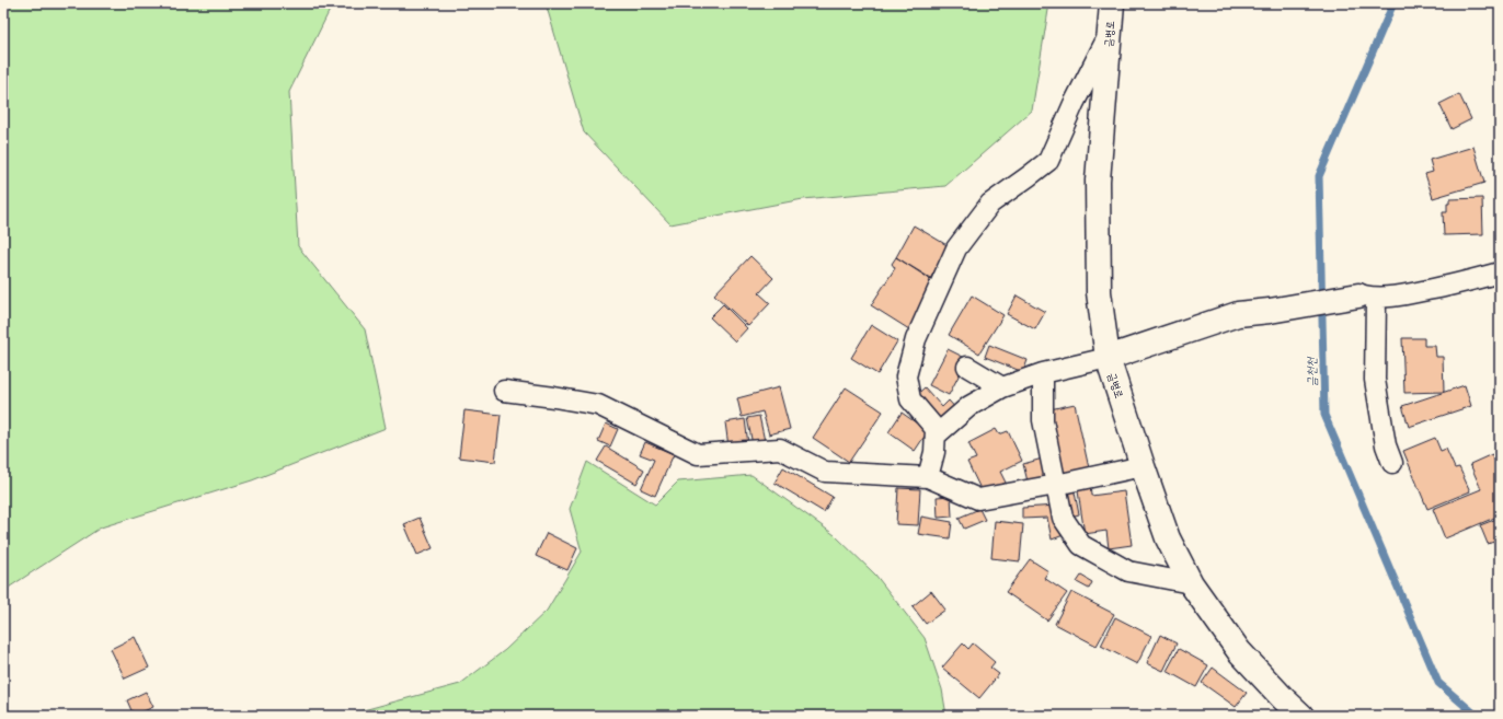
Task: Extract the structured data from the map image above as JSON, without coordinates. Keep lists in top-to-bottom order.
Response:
{
  "streets": {
    "street": ["금병로"]
  },
  "water": ["금천천"]
}
